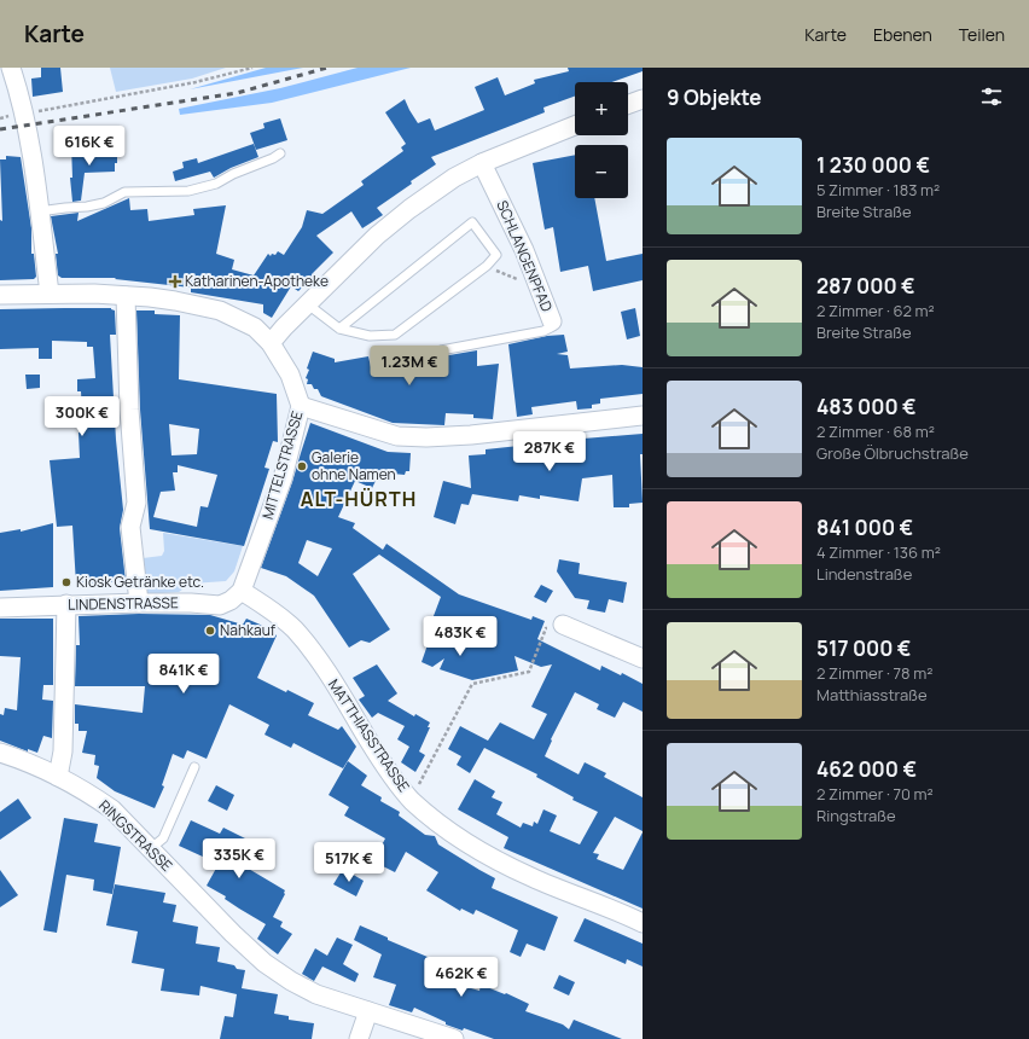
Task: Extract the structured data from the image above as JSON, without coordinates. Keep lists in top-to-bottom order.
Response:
{
  "streets": {
    "street": [
      "SCHLANGENPFAD",
      "MITTELSTRASSE",
      "LINDENSTRASSE",
      "MATTHIASSTRASSE",
      "RINGSTRASSE"
    ]
  },
  "crossings": [
    ["MITTELSTRASSE", "LINDENSTRASSE"],
    ["MITTELSTRASSE", "MATTHIASSTRASSE"],
    ["LINDENSTRASSE", "MATTHIASSTRASSE"]
  ],
  "districts": ["ALT-HÜRTH"],
  "places": {
    "health": ["Katharinen-Apotheke"],
    "other": ["Galerie ohne Namen", "Kiosk Getränke etc.", "Nahkauf"]
  },
  "page": {
    "header": "Karte",
    "nav": ["Karte", "Ebenen", "Teilen"],
    "heading": "9 Objekte",
    "map_buttons": ["+", "−"],
    "price": [
      "616K €",
      "1.23M €",
      "300K €",
      "287K €",
      "483K €",
      "841K €",
      "335K €",
      "517K €",
      "462K €"
    ],
    "list": [
      {
        "name": "1 230 000 €",
        "note": "5 Zimmer · 183 m² · Breite Straße"
      },
      {
        "name": "287 000 €",
        "note": "2 Zimmer · 62 m² · Breite Straße"
      },
      {
        "name": "483 000 €",
        "note": "2 Zimmer · 68 m² · Große Ölbruchstraße"
      },
      {
        "name": "841 000 €",
        "note": "4 Zimmer · 136 m² · Lindenstraße"
      },
      {
        "name": "517 000 €",
        "note": "2 Zimmer · 78 m² · Matthiasstraße"
      },
      {
        "name": "462 000 €",
        "note": "2 Zimmer · 70 m² · Ringstraße"
      }
    ]
  }
}
